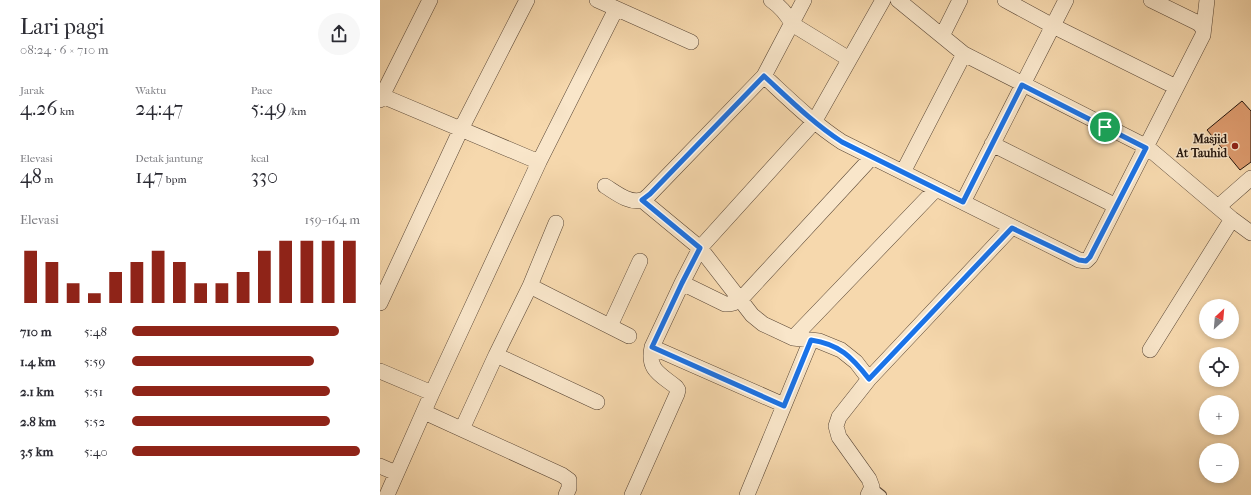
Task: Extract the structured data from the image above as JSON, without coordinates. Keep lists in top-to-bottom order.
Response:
{
  "places": ["Masjid At Tauhid"],
  "north": "top right",
  "page": {
    "heading": ["Lari pagi", "08:24 · 6 × 710 m"],
    "stats": [
      ["Jarak", "4.26 km"],
      ["Waktu", "24:47"],
      ["Pace", "5:49 /km"],
      ["Elevasi", "48 m"],
      ["Detak jantung", "147 bpm"],
      ["kcal", "330"]
    ],
    "chart": ["Elevasi", "159–164 m"],
    "map_buttons": ["+", "−"],
    "list": [
      {
        "name": "710 m",
        "note": "5:48"
      },
      {
        "name": "1.4 km",
        "note": "5:59"
      },
      {
        "name": "2.1 km",
        "note": "5:51"
      },
      {
        "name": "2.8 km",
        "note": "5:52"
      },
      {
        "name": "3.5 km",
        "note": "5:40"
      }
    ]
  }
}
